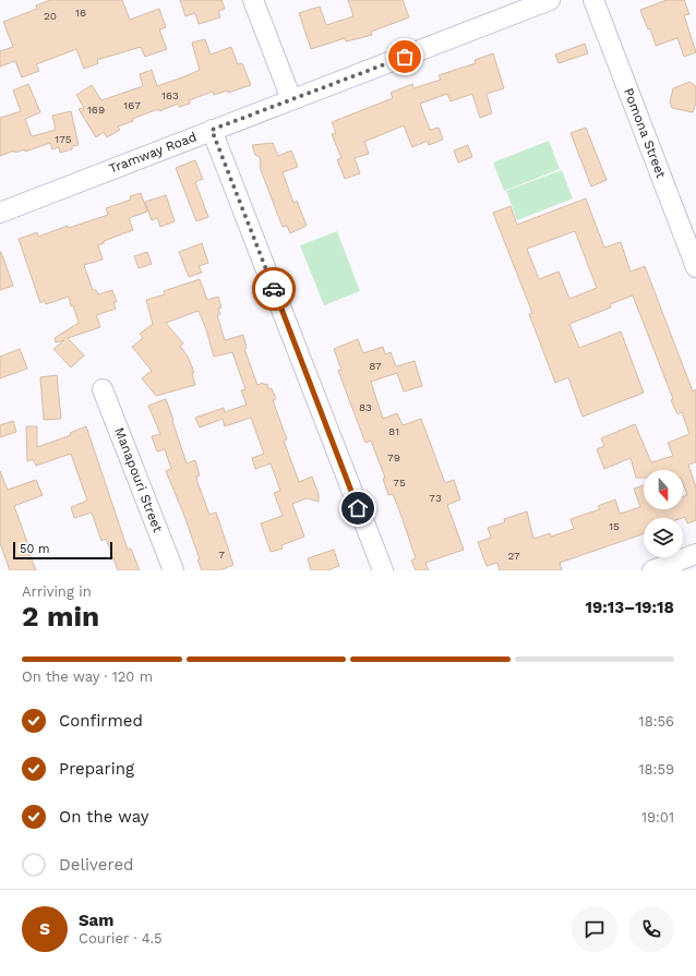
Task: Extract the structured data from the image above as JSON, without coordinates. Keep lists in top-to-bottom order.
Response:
{
  "streets": {
    "street": ["Pomona Street", "Tramway Road", "Manapouri Street"]
  },
  "house_numbers": [
    "16",
    "20",
    "163",
    "167",
    "169",
    "175",
    "87",
    "83",
    "81",
    "79",
    "75",
    "73",
    "15",
    "7",
    "27"
  ],
  "scale_bar": "50 m",
  "north": "bottom",
  "page": {
    "scale": "50 m",
    "heading": ["2 min", "Arriving in", "19:13–19:18"],
    "panel": ["Sam", "Courier · 4.5"],
    "bar": "On the way · 120 m",
    "list": [
      ["Confirmed", "18:56"],
      ["Preparing", "18:59"],
      ["On the way", "19:01"],
      "Delivered"
    ],
    "round": "S"
  }
}
